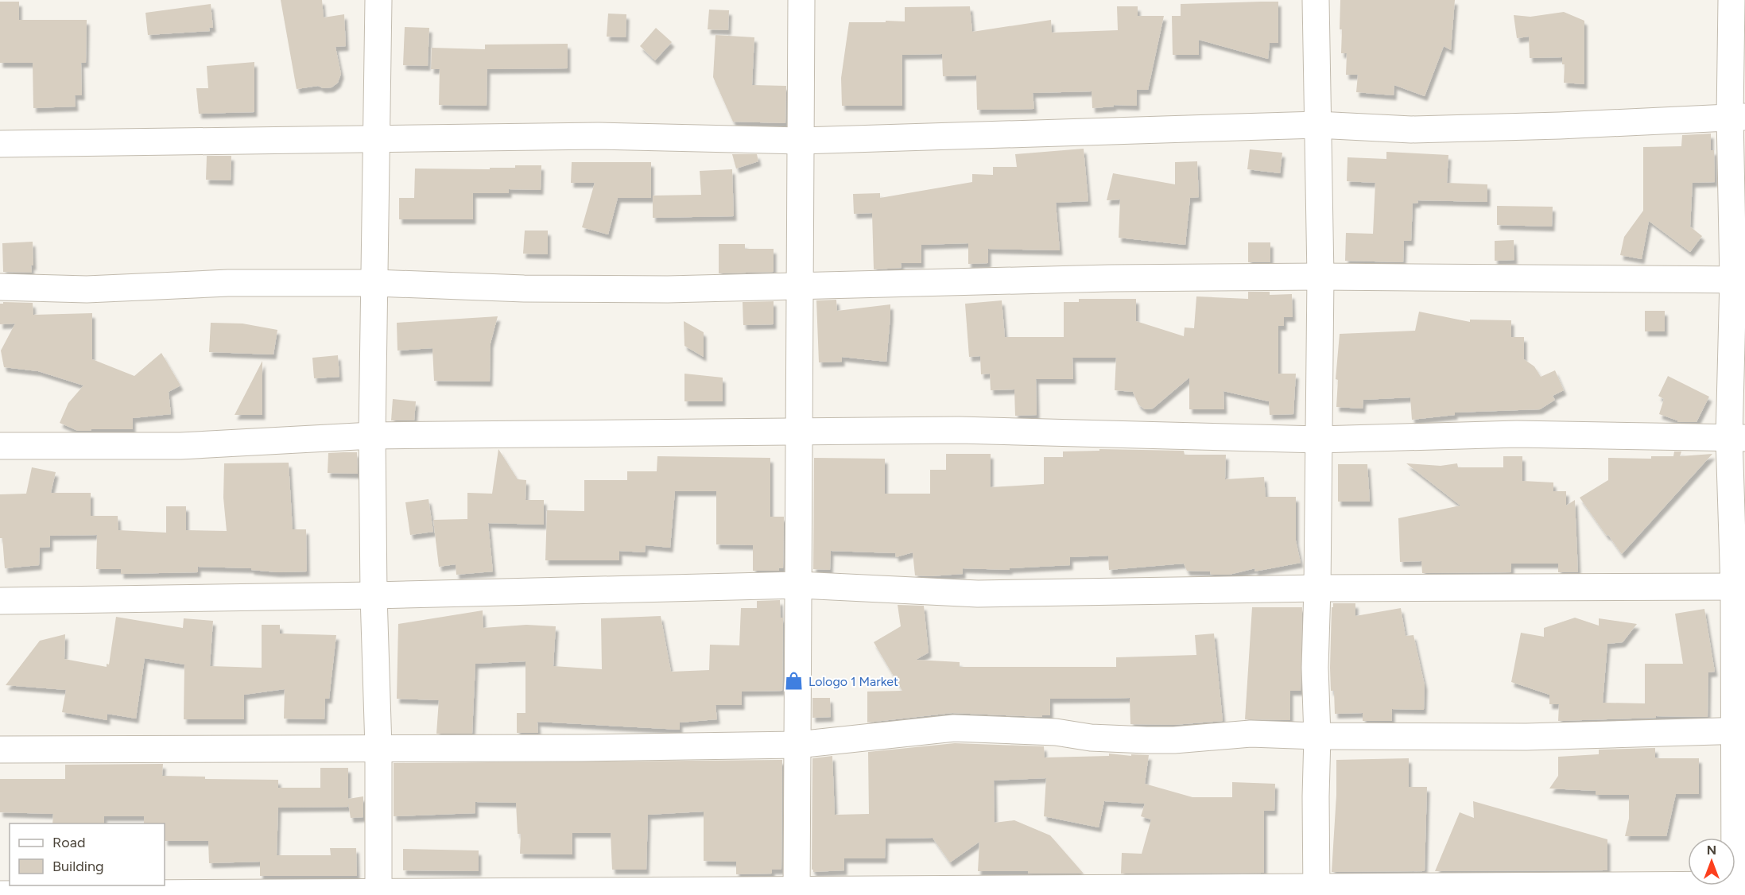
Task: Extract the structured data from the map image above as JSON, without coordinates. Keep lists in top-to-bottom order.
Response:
{
  "places": {
    "shop": ["Lologo 1 Market"]
  },
  "legend": ["Road", "Building"],
  "north": "top"
}
